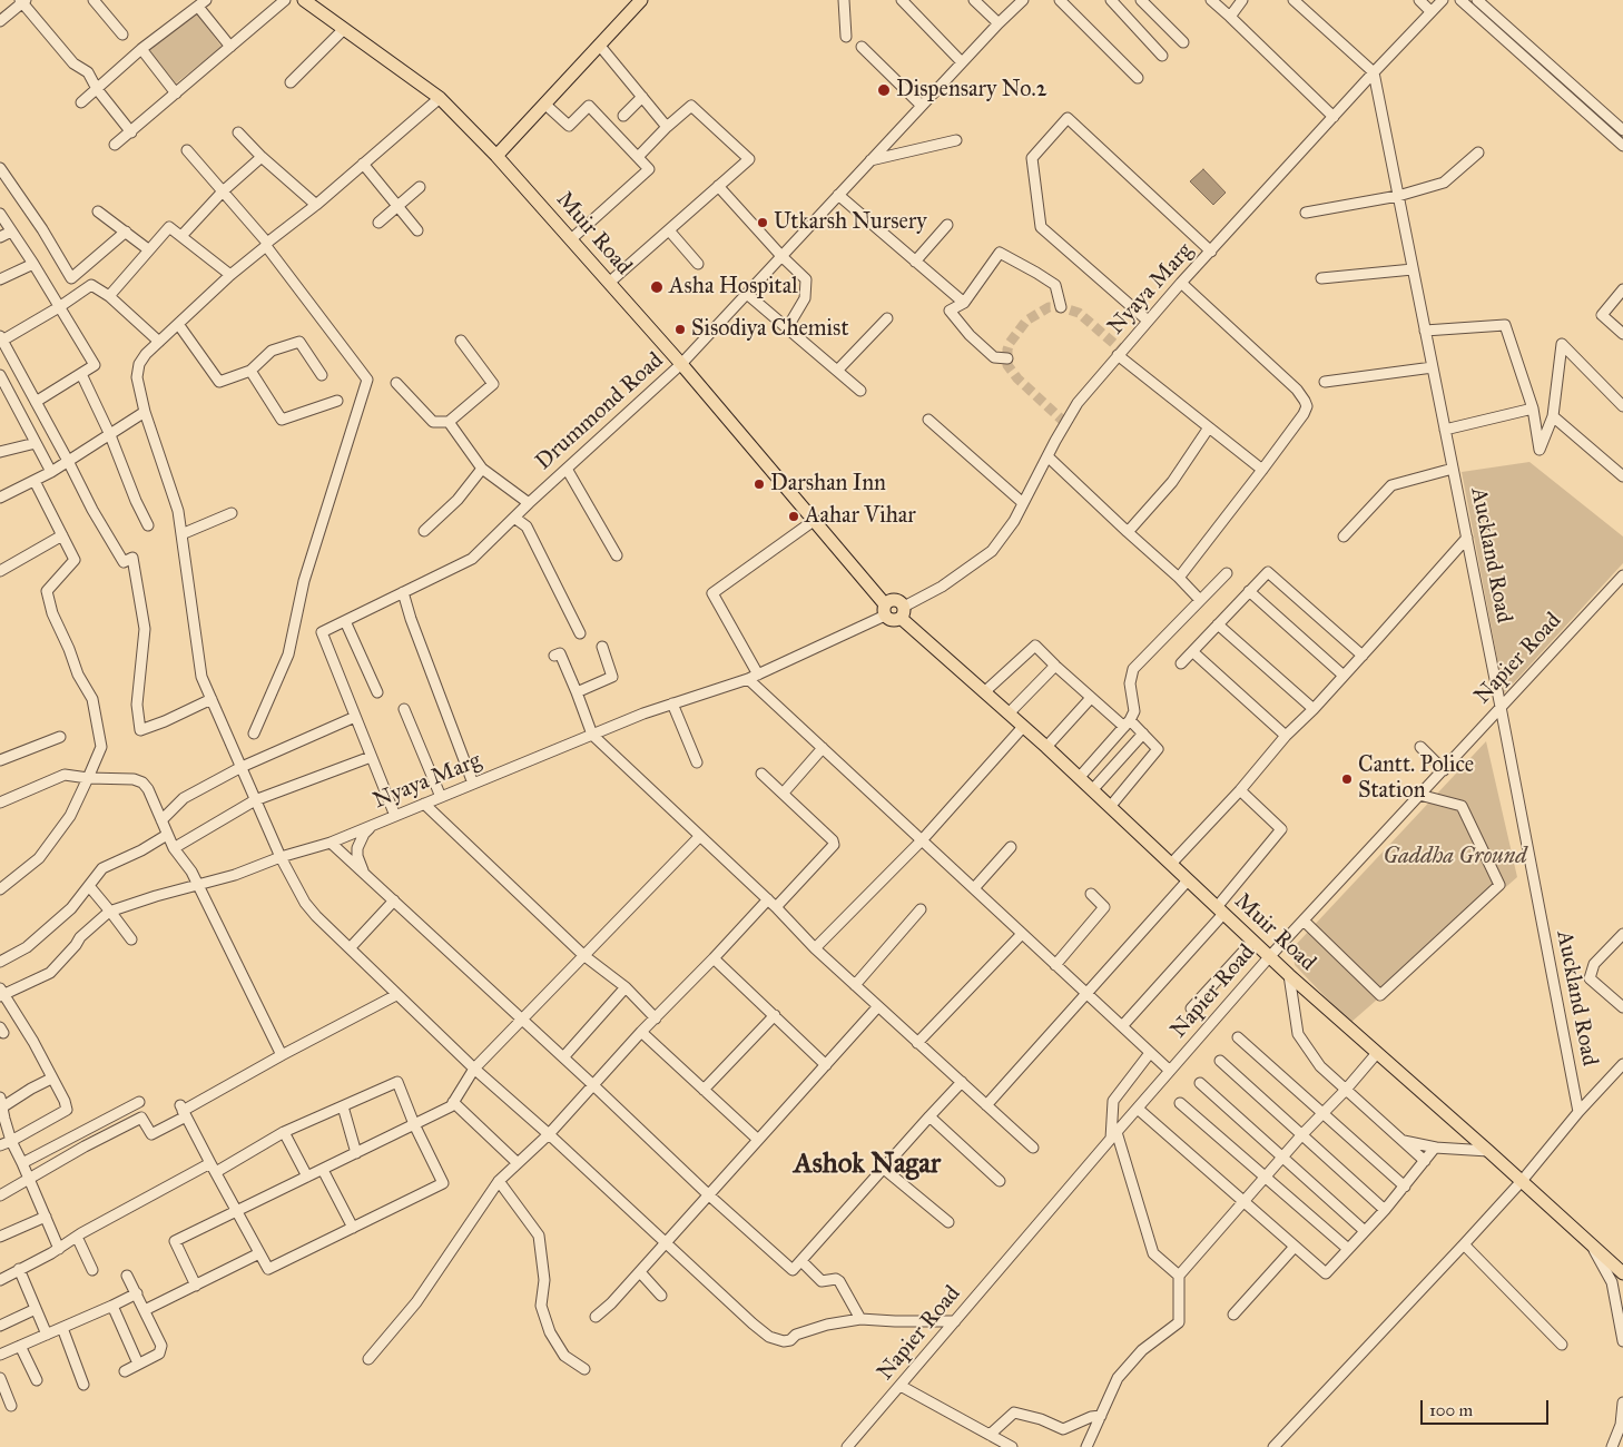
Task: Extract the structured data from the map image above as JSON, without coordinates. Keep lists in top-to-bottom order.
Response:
{
  "streets": {
    "main road": ["Muir Road"],
    "street": [
      "Nyaya Marg",
      "Drummond Road",
      "Auckland Road",
      "Napier Road"
    ]
  },
  "crossings": [
    ["Muir Road", "Nyaya Marg"],
    ["Muir Road", "Drummond Road"],
    ["Muir Road", "Napier Road"],
    ["Nyaya Marg", "Drummond Road"],
    ["Nyaya Marg", "Auckland Road"],
    ["Auckland Road", "Napier Road"]
  ],
  "districts": ["Ashok Nagar"],
  "parks": ["Gaddha Ground"],
  "places": [
    "Dispensary No.2",
    "Utkarsh Nursery",
    "Asha Hospital",
    "Sisodiya Chemist",
    "Darshan Inn",
    "Aahar Vihar",
    "Cantt. Police Station"
  ],
  "scale_bar": "100 m"
}
